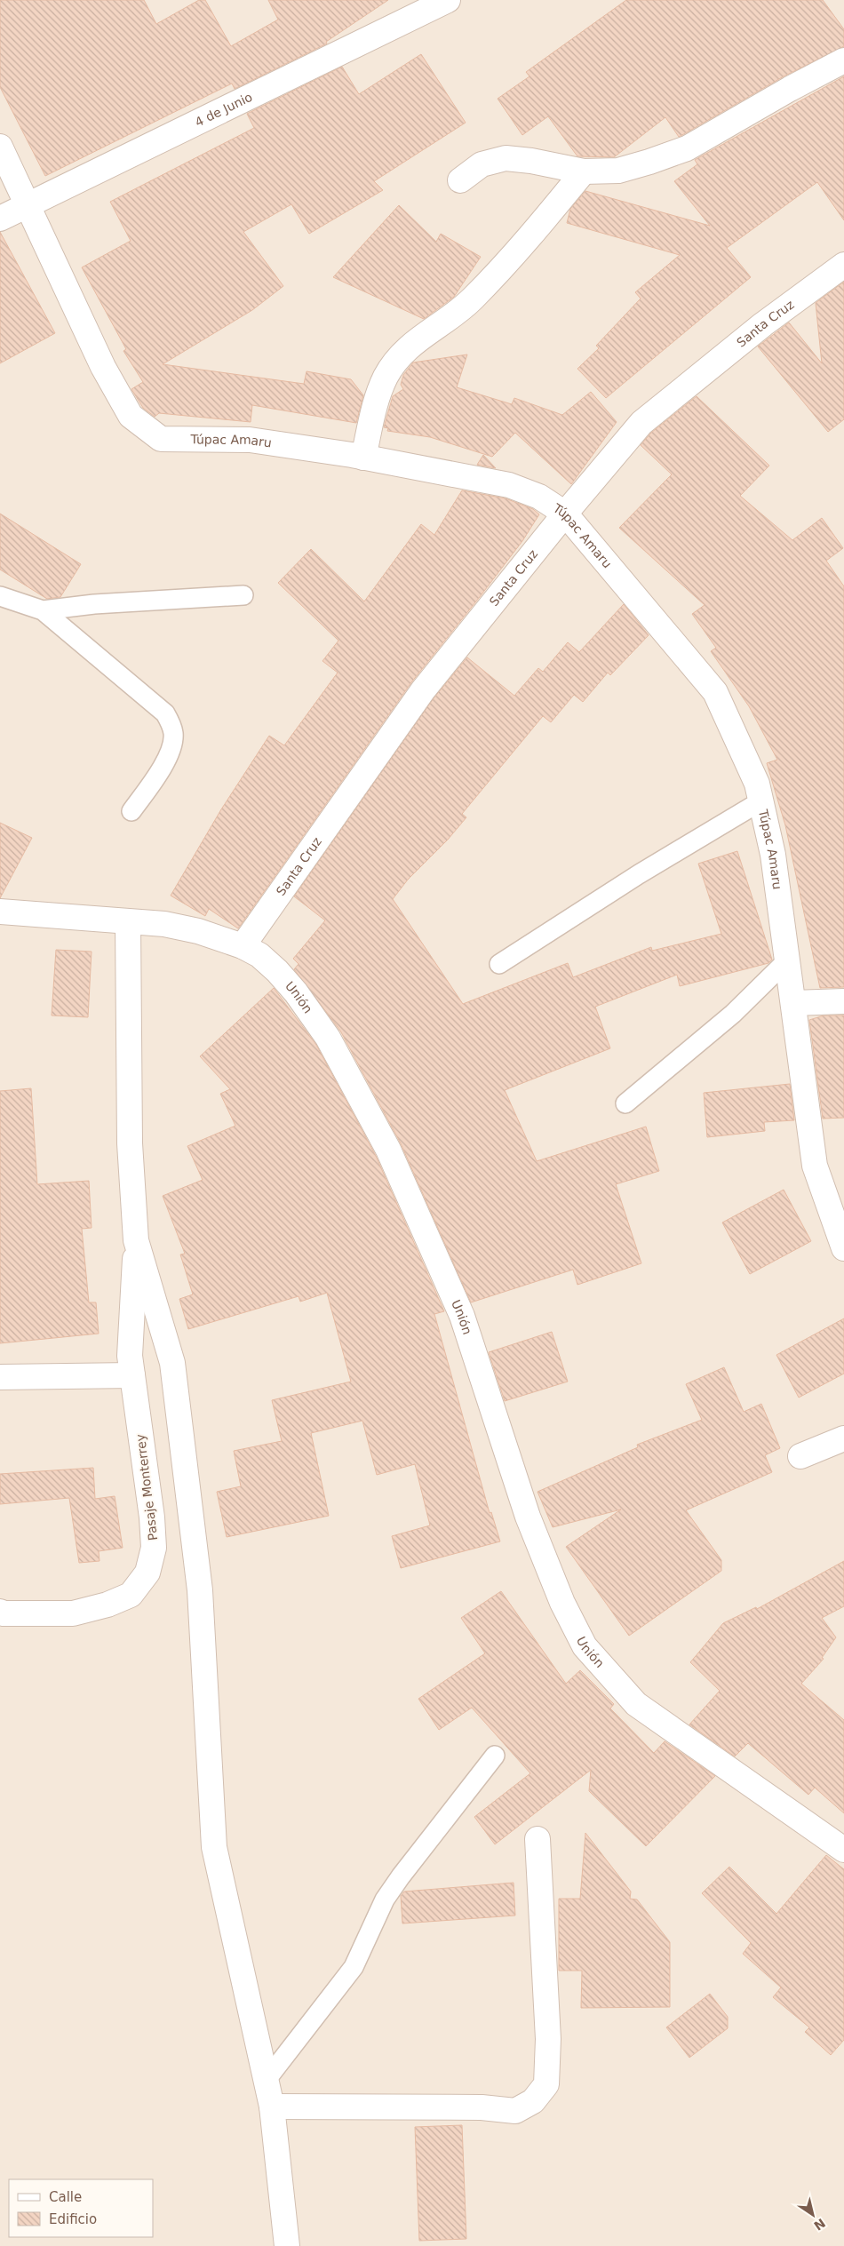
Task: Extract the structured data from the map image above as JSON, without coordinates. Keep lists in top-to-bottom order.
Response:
{
  "streets": {
    "street": [
      "4 de Junio",
      "Santa Cruz",
      "Túpac Amaru",
      "Unión",
      "Pasaje Monterrey"
    ]
  },
  "crossings": [
    ["4 de Junio", "Túpac Amaru"],
    ["Santa Cruz", "Túpac Amaru"],
    ["Santa Cruz", "Unión"]
  ],
  "legend": ["Calle", "Edificio"],
  "north": "bottom right"
}
